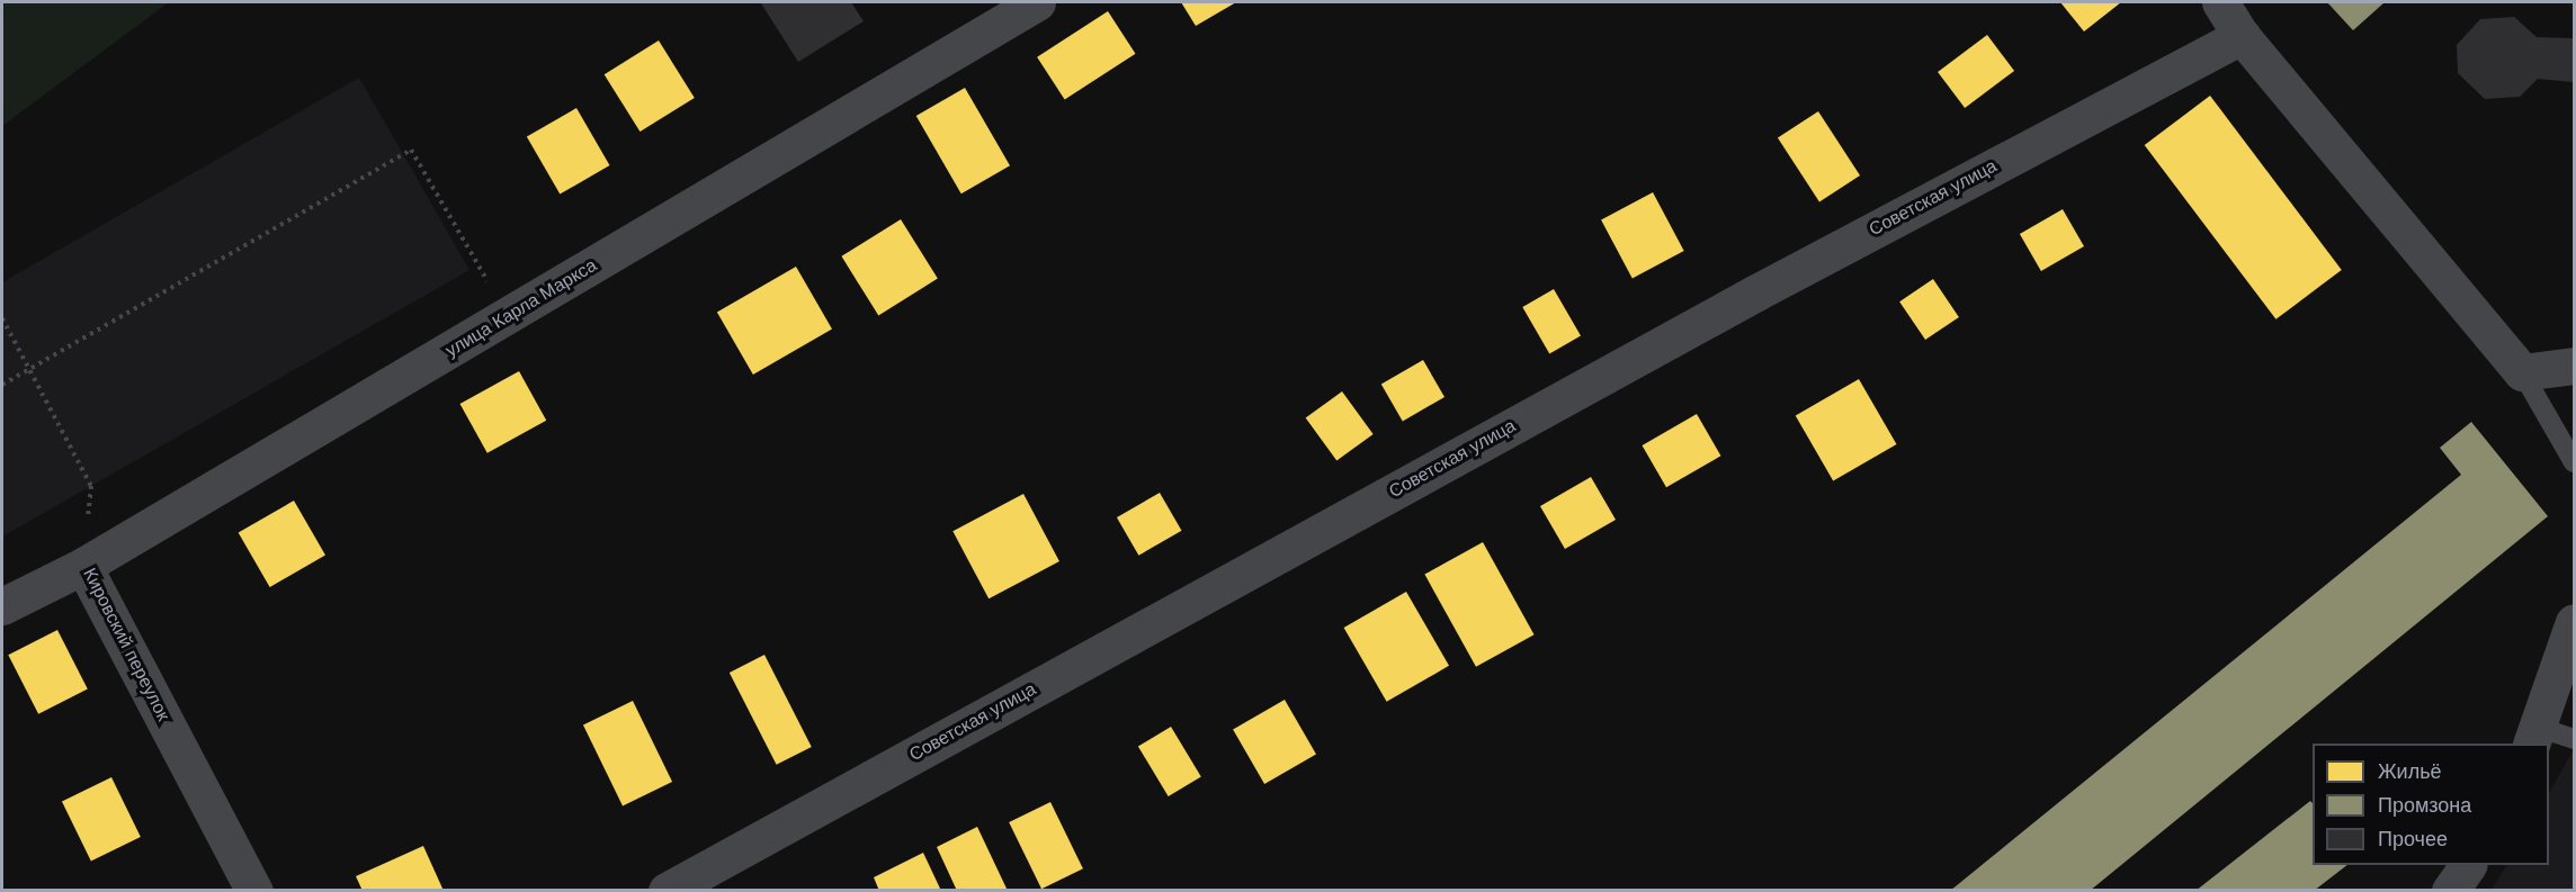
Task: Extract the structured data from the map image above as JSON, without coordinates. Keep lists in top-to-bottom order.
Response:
{
  "streets": {
    "street": ["Советская улица", "улица Карла Маркса", "Кировский переулок"]
  },
  "crossings": [
    ["улица Карла Маркса", "Кировский переулок"]
  ],
  "legend": ["Жильё", "Промзона", "Прочее"]
}
